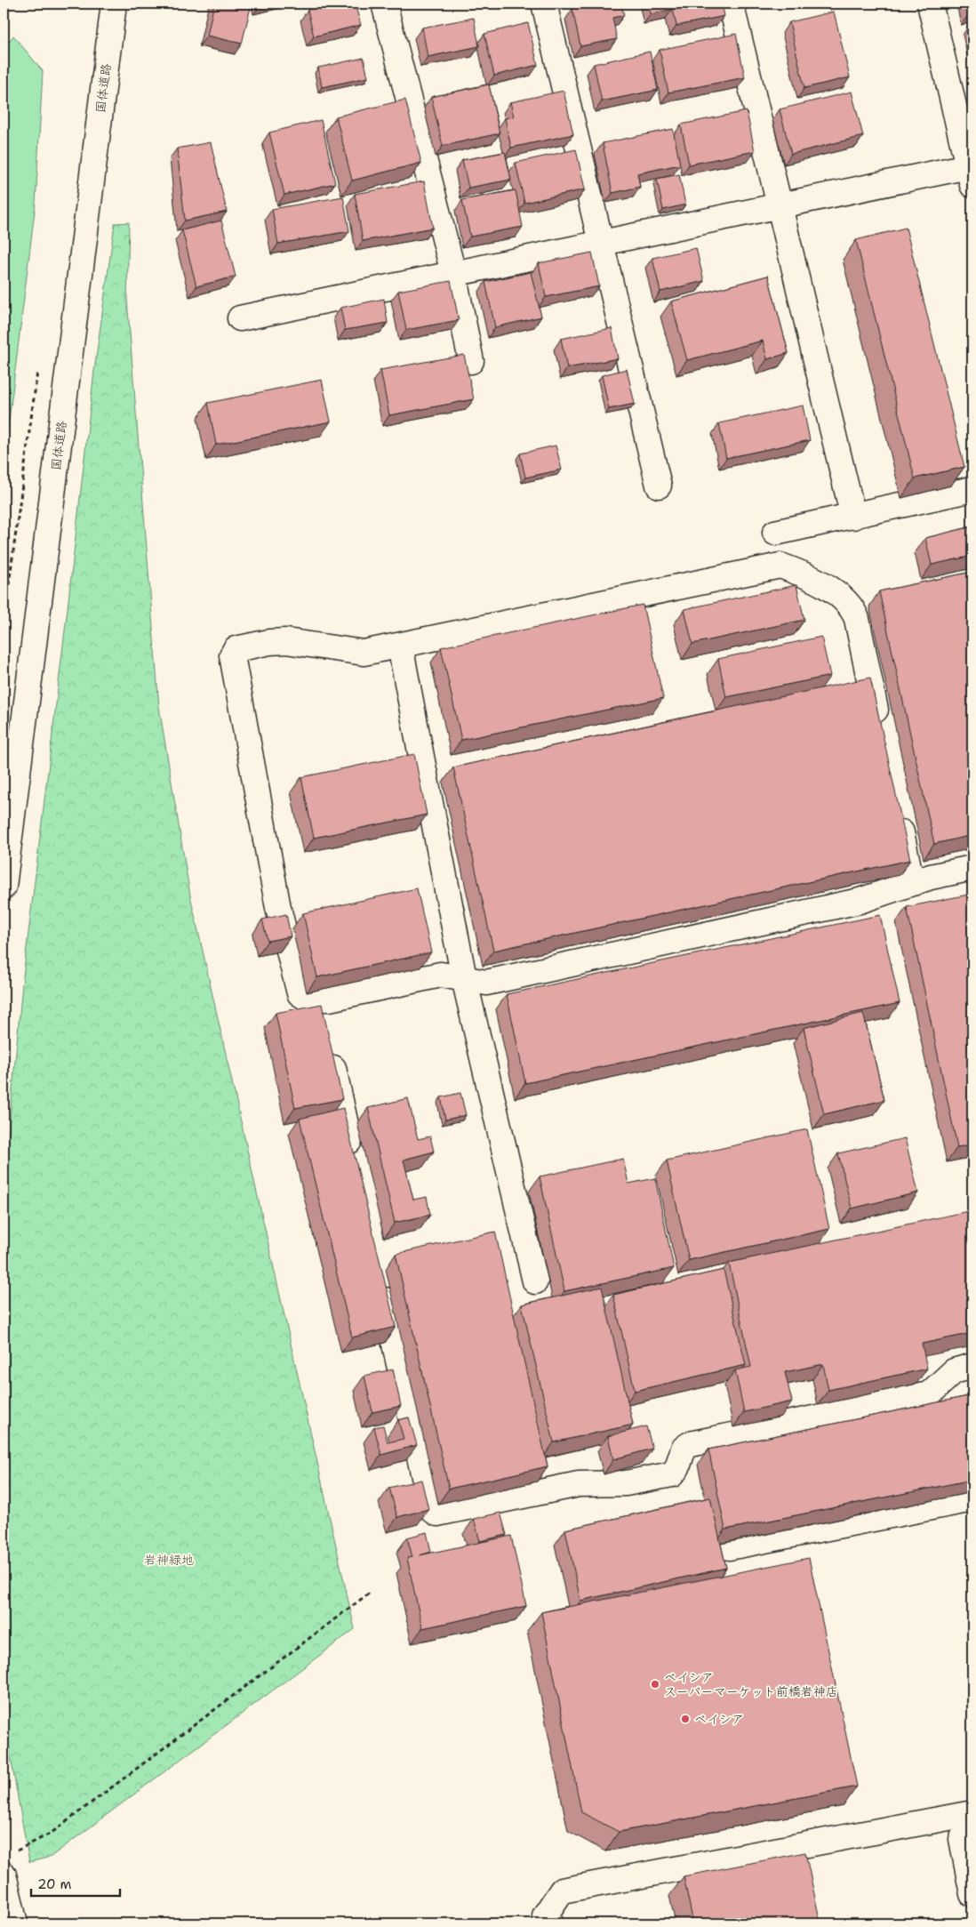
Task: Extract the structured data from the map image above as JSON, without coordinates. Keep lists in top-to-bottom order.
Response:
{
  "streets": {
    "street": ["国体道路"]
  },
  "parks": ["岩神緑地"],
  "places": ["ベイシア スーパーマーケット前橋岩神店", "ベイシア"],
  "scale_bar": "20 m"
}
